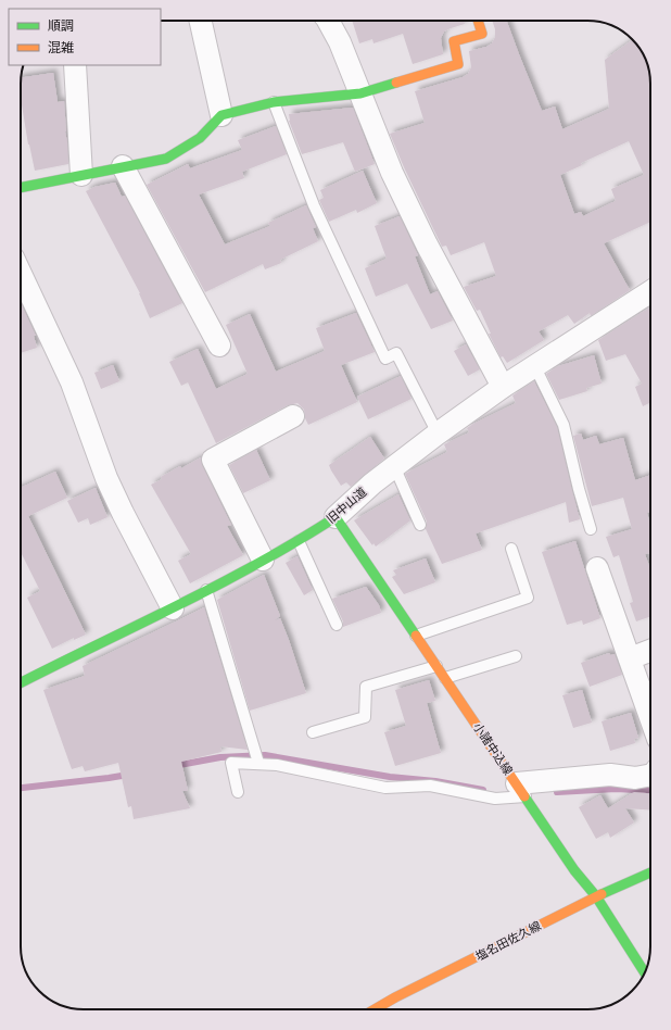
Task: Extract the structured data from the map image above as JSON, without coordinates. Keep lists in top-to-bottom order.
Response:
{
  "streets": {
    "main road": ["旧中山道", "小諸中込線", "塩名田佐久線"]
  },
  "crossings": [
    ["旧中山道", "小諸中込線"],
    ["小諸中込線", "塩名田佐久線"]
  ],
  "legend": ["順調", "混雑"]
}
